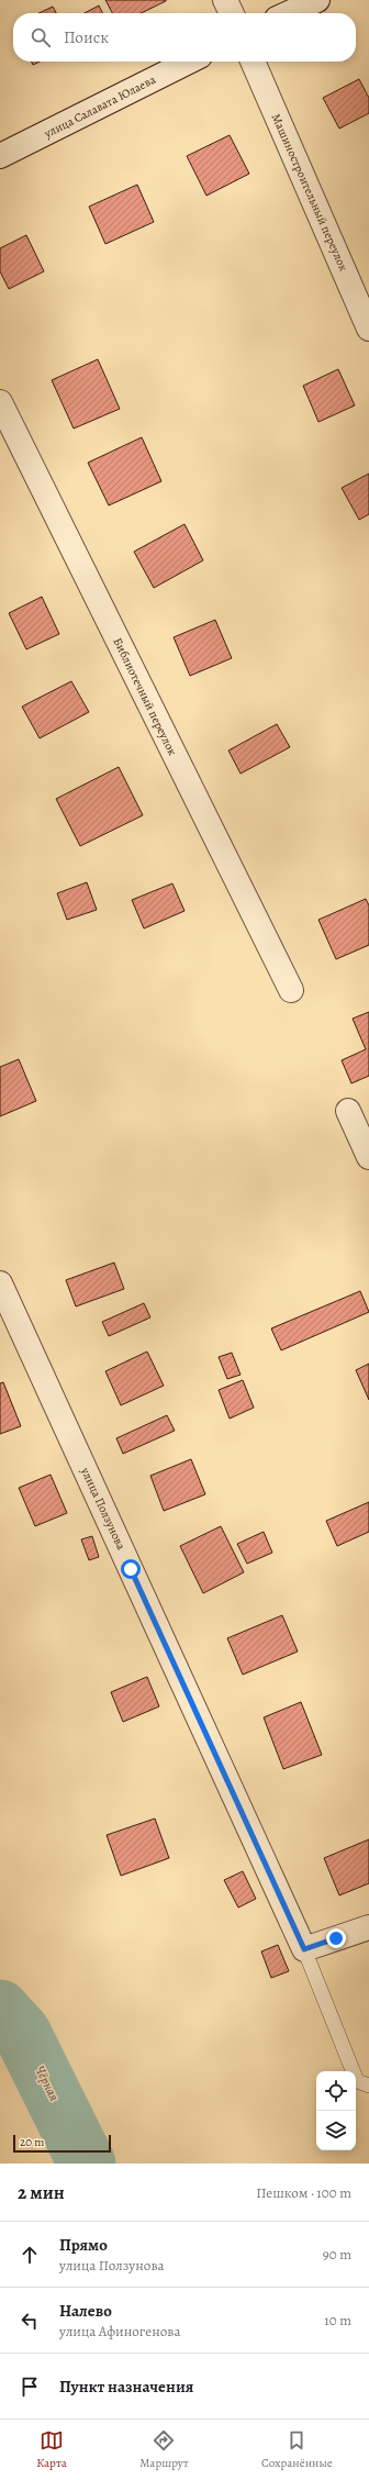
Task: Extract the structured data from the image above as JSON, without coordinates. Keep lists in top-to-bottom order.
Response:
{
  "streets": {
    "street": [
      "улица Салавата Юлаева",
      "Машиностроительный переулок",
      "Библиотечный переулок",
      "улица Ползунова"
    ]
  },
  "water": ["Чёрная"],
  "scale_bar": "20 m",
  "page": {
    "search": "Поиск",
    "scale": "20 m",
    "heading": ["2 мин", "Пешком · 100 m"],
    "list": [
      ["Прямо", "улица Ползунова", "90 m"],
      ["Налево", "улица Афиногенова", "10 m"],
      "Пункт назначения"
    ],
    "nav": ["Карта", "Маршрут", "Сохранённые"]
  }
}
